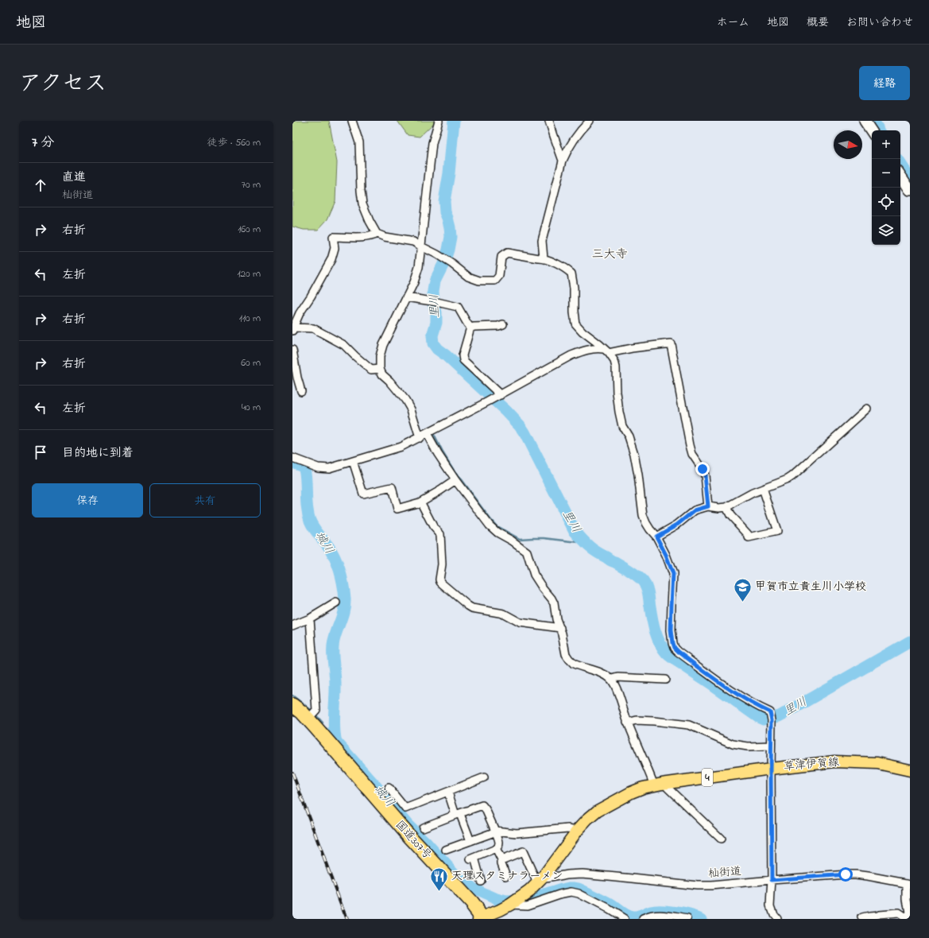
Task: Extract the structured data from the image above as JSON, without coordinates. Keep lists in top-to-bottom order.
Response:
{
  "streets": {
    "highway": ["国道307号"],
    "main road": ["草津伊賀線", "4"],
    "street": ["杣街道"]
  },
  "crossings": [
    ["草津伊賀線", "国道307号"],
    ["草津伊賀線", "杣街道"]
  ],
  "districts": ["三大寺"],
  "water": ["里川", "城川"],
  "places": {
    "school or university": ["甲賀市立貴生川小学校"],
    "restaurant": ["天理スタミナラーメン"]
  },
  "north": "right",
  "page": {
    "header": "地図",
    "nav": [
      "ホーム",
      "地図",
      "概要",
      "お問い合わせ"
    ],
    "title": "アクセス",
    "buttons": [
      "経路",
      ["保存", "共有"]
    ],
    "heading": ["7 分", "徒歩 · 560 m"],
    "map_buttons": ["+", "−"],
    "list": [
      ["直進", "杣街道", "70 m"],
      ["右折", "160 m"],
      ["左折", "120 m"],
      ["右折", "110 m"],
      ["右折", "60 m"],
      ["左折", "40 m"],
      "目的地に到着"
    ]
  }
}
